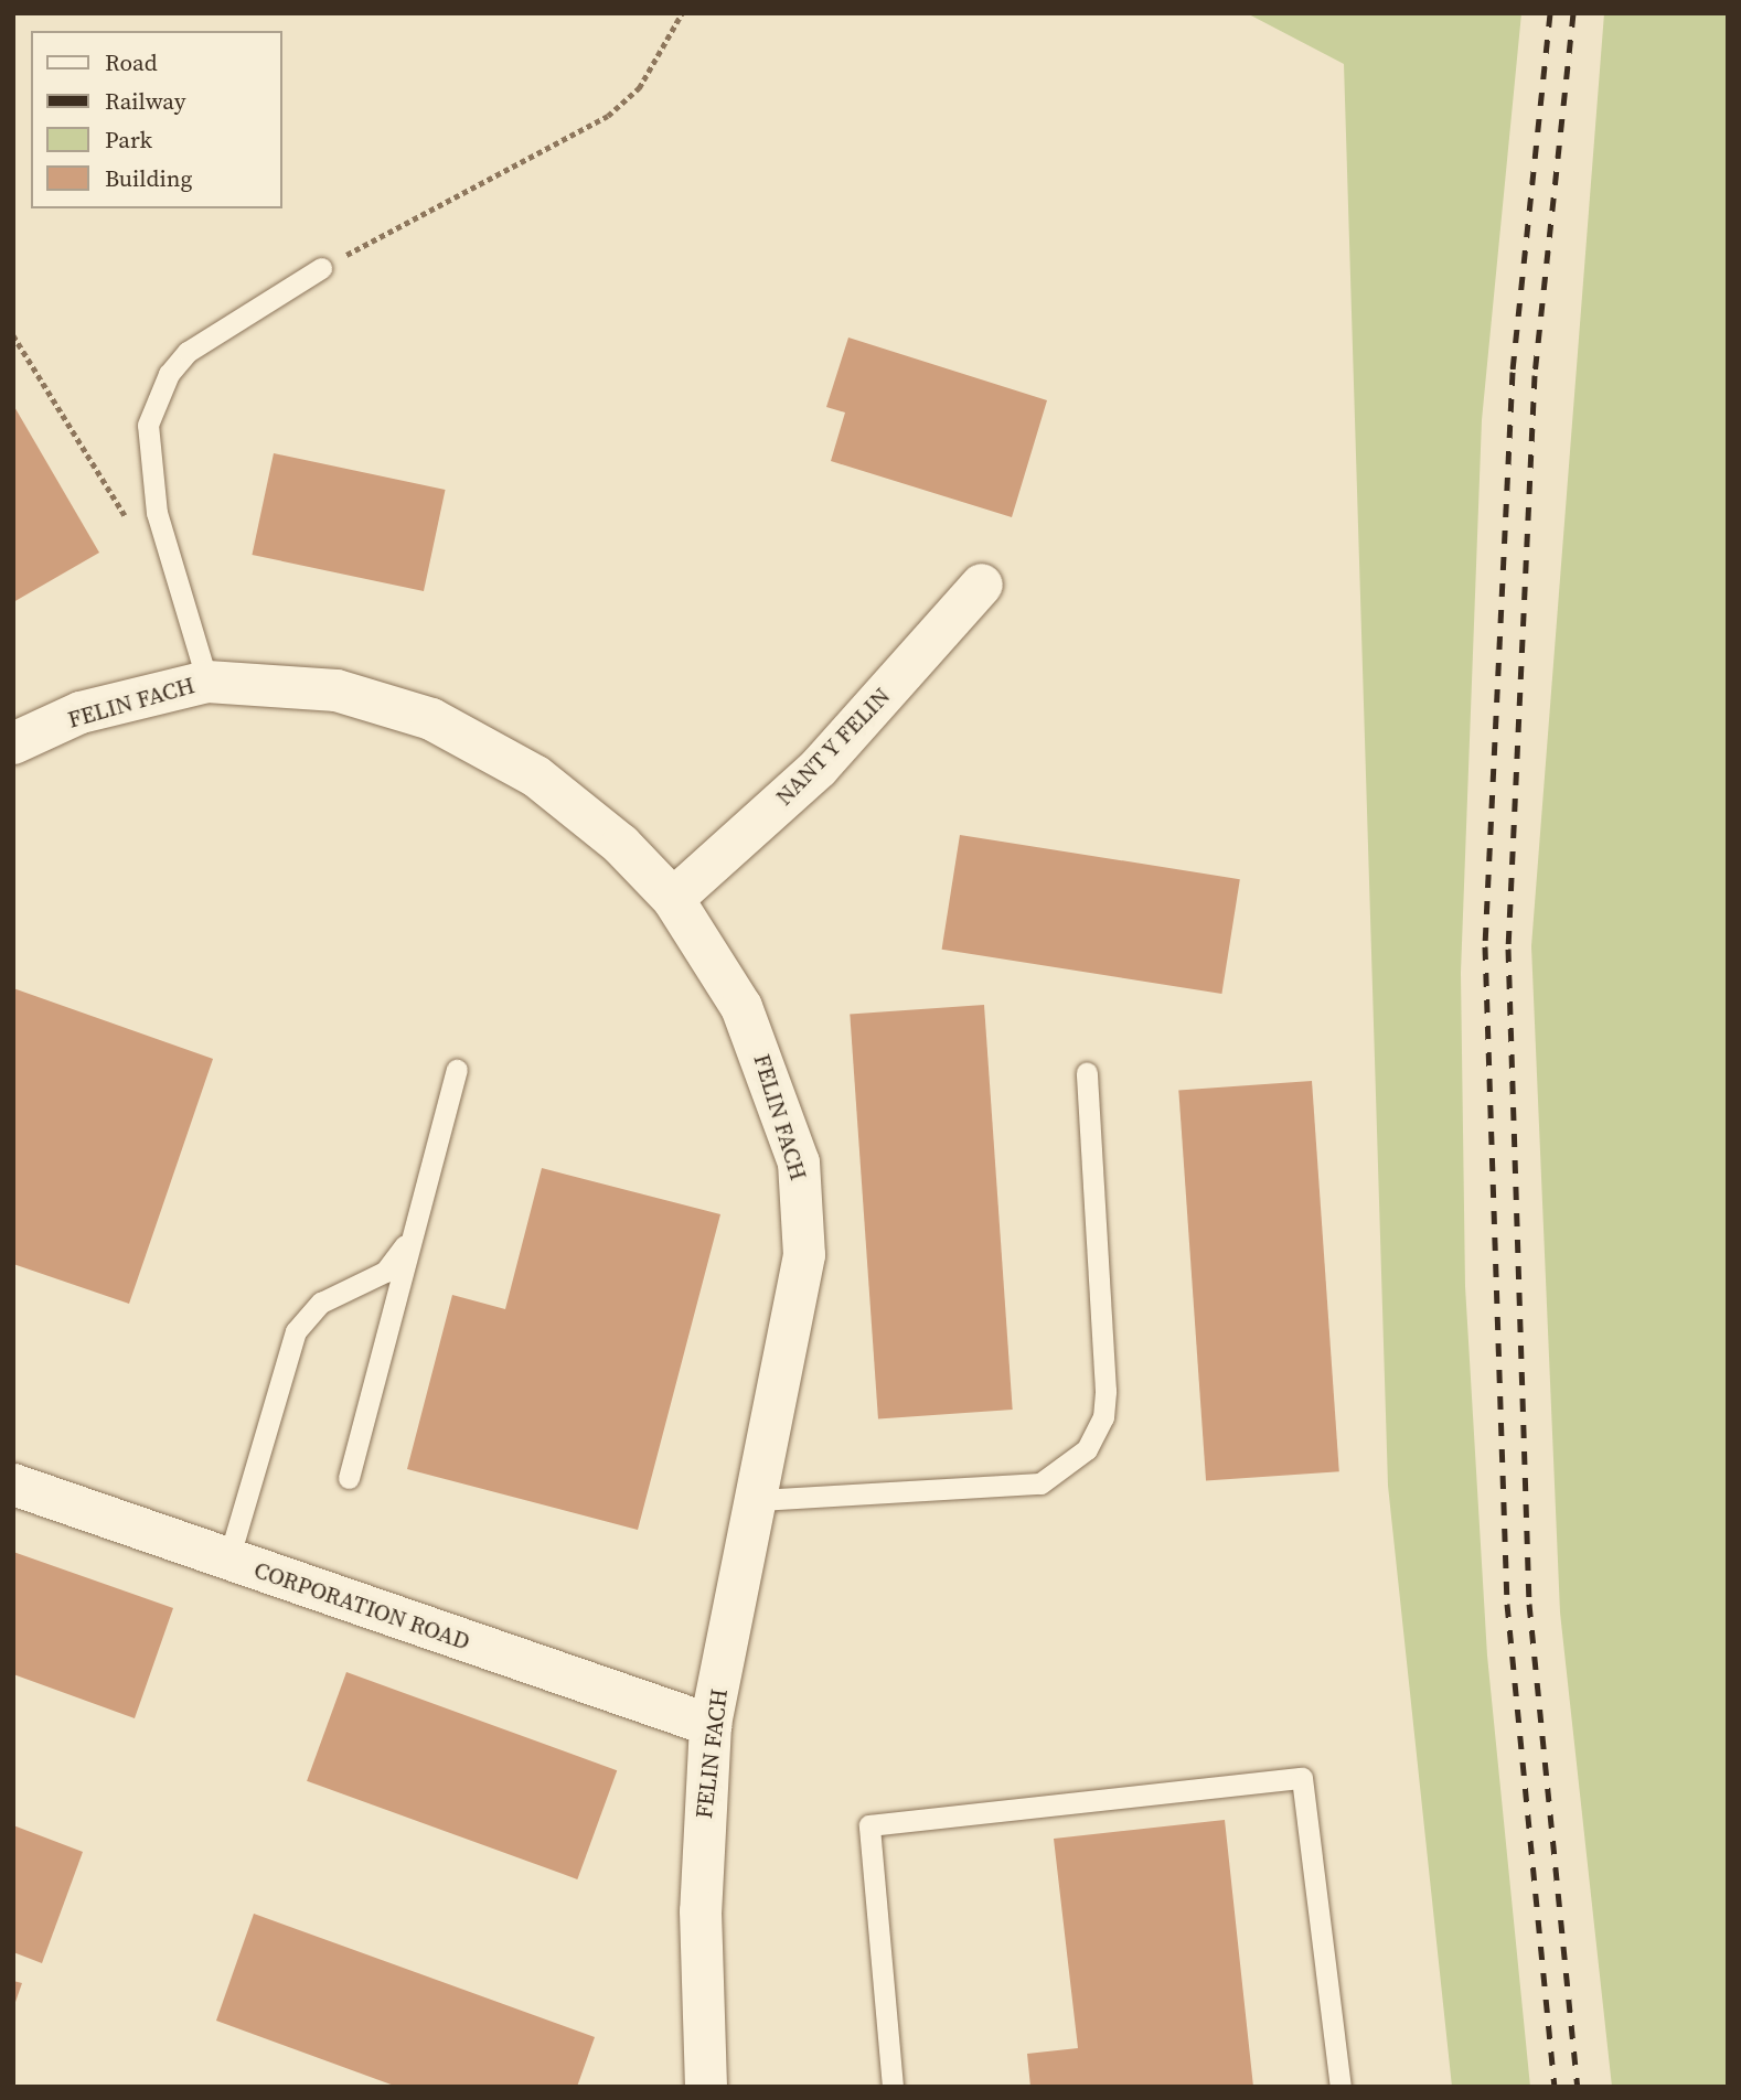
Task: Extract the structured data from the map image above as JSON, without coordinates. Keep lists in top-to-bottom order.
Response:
{
  "streets": {
    "street": ["FELIN FACH", "NANT Y FELIN", "CORPORATION ROAD"]
  },
  "crossings": [
    ["FELIN FACH", "NANT Y FELIN"],
    ["FELIN FACH", "CORPORATION ROAD"]
  ],
  "legend": [
    "Road",
    "Railway",
    "Park",
    "Building"
  ]
}
